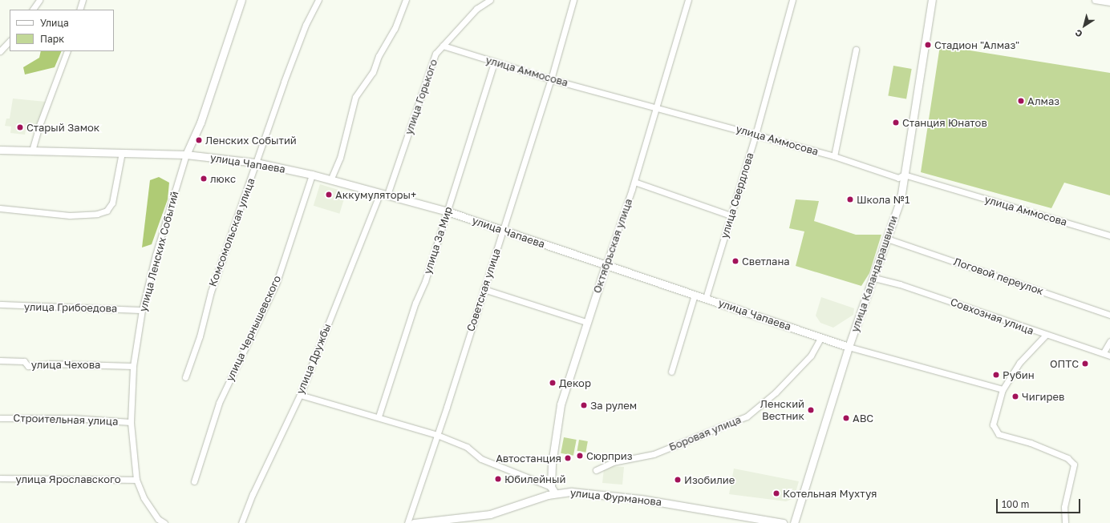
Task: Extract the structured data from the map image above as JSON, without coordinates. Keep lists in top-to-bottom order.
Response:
{
  "streets": {
    "main road": [
      "улица Чапаева",
      "Октябрьская улица",
      "улица Ленских Событий",
      "улица Каландарашвили",
      "улица Фурманова"
    ],
    "street": [
      "улица Аммосова",
      "улица Горького",
      "улица Свердлова",
      "Комсомольская улица",
      "улица За Мир",
      "Логовой переулок",
      "Советская улица",
      "улица Грибоедова",
      "Совхозная улица",
      "улица Чернышевского",
      "улица Дружбы",
      "улица Чехова",
      "Строительная улица",
      "Боровая улица",
      "улица Ярославского"
    ]
  },
  "crossings": [
    ["улица Аммосова", "улица Горького"],
    ["улица Аммосова", "улица Свердлова"],
    ["улица Аммосова", "улица За Мир"],
    ["улица Аммосова", "Октябрьская улица"],
    ["улица Аммосова", "улица Каландарашвили"],
    ["улица Аммосова", "Советская улица"],
    ["улица Горького", "улица Чапаева"],
    ["улица Горького", "улица Дружбы"],
    ["улица Чапаева", "улица Свердлова"],
    ["улица Чапаева", "Комсомольская улица"],
    ["улица Чапаева", "улица За Мир"],
    ["улица Чапаева", "Октябрьская улица"],
    ["улица Чапаева", "улица Ленских Событий"],
    ["улица Чапаева", "улица Каландарашвили"],
    ["улица Чапаева", "Советская улица"],
    ["улица Чапаева", "улица Чернышевского"],
    ["улица Чапаева", "улица Дружбы"],
    ["улица Чапаева", "Боровая улица"],
    ["Октябрьская улица", "улица Фурманова"],
    ["улица Ленских Событий", "улица Грибоедова"],
    ["улица Ленских Событий", "улица Чехова"],
    ["улица Ленских Событий", "Строительная улица"],
    ["улица Ленских Событий", "улица Ярославского"],
    ["улица Каландарашвили", "Логовой переулок"],
    ["улица Каландарашвили", "Совхозная улица"]
  ],
  "places": [
    "Стадион \"Алмаз\"",
    "Алмаз",
    "Станция Юнатов",
    "Старый Замок",
    "Ленских Событий",
    "люкс",
    "Аккумуляторы+",
    "Школа №1",
    "Светлана",
    "ОПТС",
    "Рубин",
    "Декор",
    "Чигирев",
    "За рулем",
    "Ленский Вестник",
    "ABC",
    "Сюрприз",
    "Автостанция",
    "Юбилейный",
    "Изобилие",
    "Котельная Мухтуя"
  ],
  "legend": ["Улица", "Парк"],
  "scale_bar": "100 m",
  "north": "bottom left"
}
